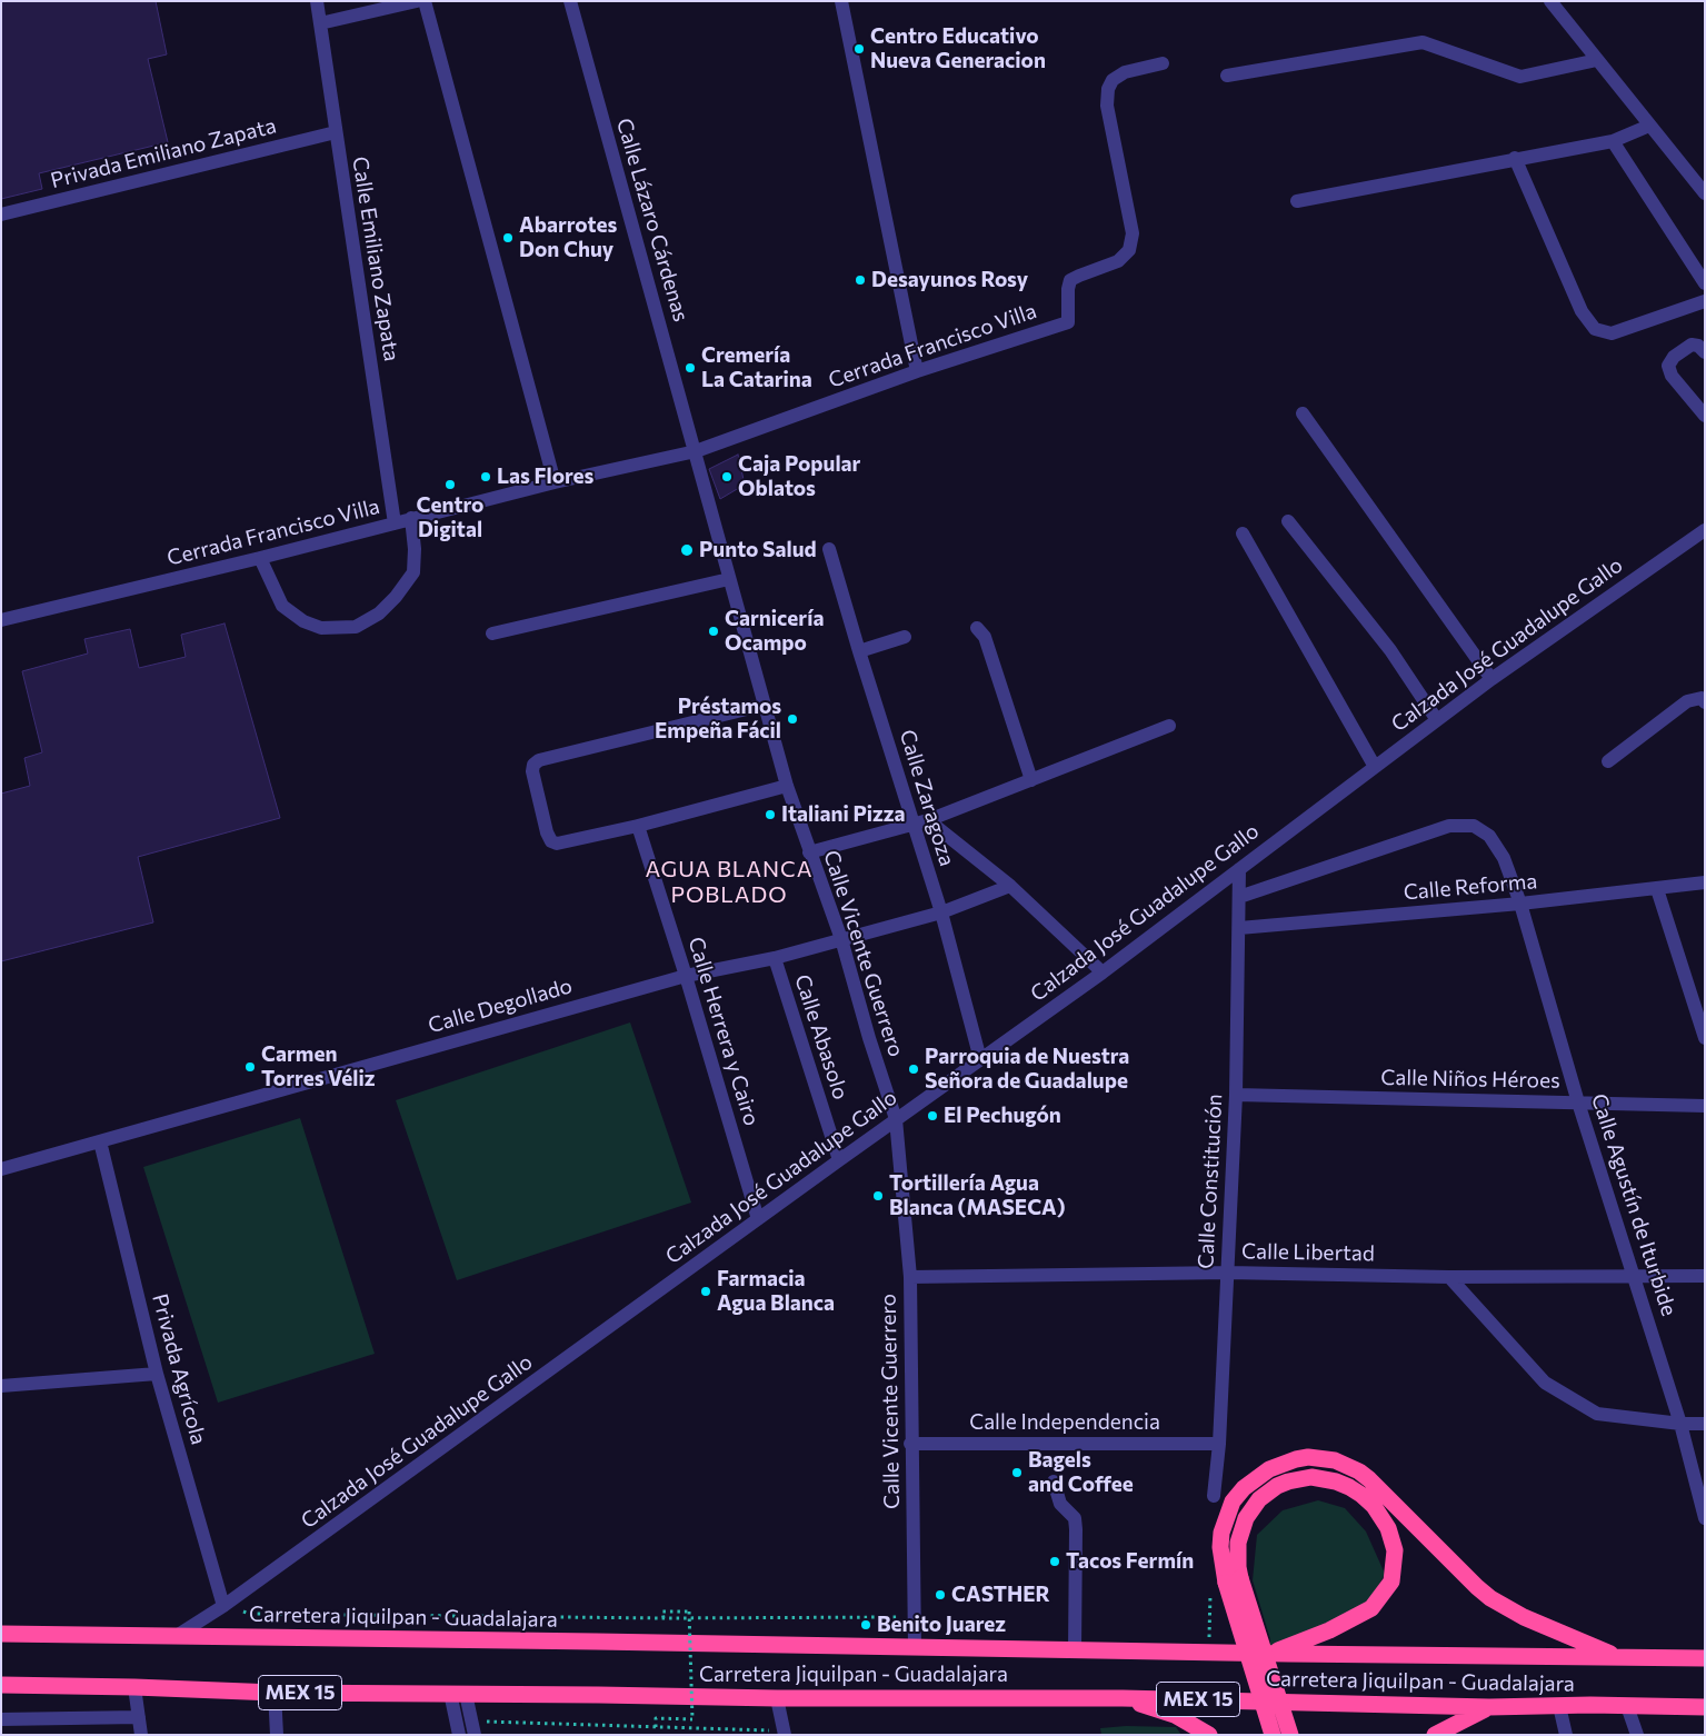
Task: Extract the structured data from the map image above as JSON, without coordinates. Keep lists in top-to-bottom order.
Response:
{
  "streets": {
    "highway": ["Carretera Jiquilpan - Guadalajara", "MEX 15"],
    "street": [
      "Privada Emiliano Zapata",
      "Calle Lázaro Cárdenas",
      "Calle Emiliano Zapata",
      "Cerrada Francisco Villa",
      "Calzada José Guadalupe Gallo",
      "Calle Zaragoza",
      "Calle Reforma",
      "Calle Vicente Guerrero",
      "Calle Degollado",
      "Calle Herrera y Cairo",
      "Calle Abasolo",
      "Calle Niños Héroes",
      "Calle Constitución",
      "Calle Agustín de Iturbide",
      "Calle Libertad",
      "Privada Agrícola",
      "Calle Independencia"
    ]
  },
  "crossings": [
    ["Privada Emiliano Zapata", "Calle Emiliano Zapata"],
    ["Calle Lázaro Cárdenas", "Cerrada Francisco Villa"],
    ["Calle Lázaro Cárdenas", "Calle Vicente Guerrero"],
    ["Calle Emiliano Zapata", "Cerrada Francisco Villa"],
    ["Cerrada Francisco Villa", "Calle Vicente Guerrero"],
    ["Calzada José Guadalupe Gallo", "Calle Zaragoza"],
    ["Calzada José Guadalupe Gallo", "Calle Vicente Guerrero"],
    ["Calzada José Guadalupe Gallo", "Calle Herrera y Cairo"],
    ["Calzada José Guadalupe Gallo", "Calle Abasolo"],
    ["Calzada José Guadalupe Gallo", "Calle Constitución"],
    ["Calzada José Guadalupe Gallo", "Privada Agrícola"],
    ["Calzada José Guadalupe Gallo", "Carretera Jiquilpan - Guadalajara"],
    ["Calle Zaragoza", "Calle Degollado"],
    ["Calle Reforma", "Calle Constitución"],
    ["Calle Reforma", "Calle Agustín de Iturbide"],
    ["Calle Vicente Guerrero", "Calle Degollado"],
    ["Calle Vicente Guerrero", "Calle Libertad"],
    ["Calle Vicente Guerrero", "Calle Independencia"],
    ["Calle Vicente Guerrero", "Carretera Jiquilpan - Guadalajara"],
    ["Calle Degollado", "Calle Herrera y Cairo"],
    ["Calle Degollado", "Calle Abasolo"],
    ["Calle Degollado", "Privada Agrícola"],
    ["Calle Niños Héroes", "Calle Constitución"],
    ["Calle Niños Héroes", "Calle Agustín de Iturbide"],
    ["Calle Constitución", "Calle Agustín de Iturbide"],
    ["Calle Constitución", "Calle Libertad"],
    ["Calle Constitución", "Calle Independencia"],
    ["Calle Agustín de Iturbide", "Calle Libertad"]
  ],
  "districts": ["AGUA BLANCA POBLADO"],
  "places": [
    "Centro Educativo Nueva Generacion",
    "Abarrotes Don Chuy",
    "Desayunos Rosy",
    "Cremería La Catarina",
    "Las Flores",
    "Caja Popular Oblatos",
    "Centro Digital",
    "Punto Salud",
    "Carnicería Ocampo",
    "Préstamos Empeña Fácil",
    "Italiani Pizza",
    "Carmen Torres Véliz",
    "Parroquia de Nuestra Señora de Guadalupe",
    "El Pechugón",
    "Tortillería Agua Blanca (MASECA)",
    "Farmacia Agua Blanca",
    "Bagels and Coffee",
    "Tacos Fermín",
    "CASTHER",
    "Benito Juarez"
  ]
}
